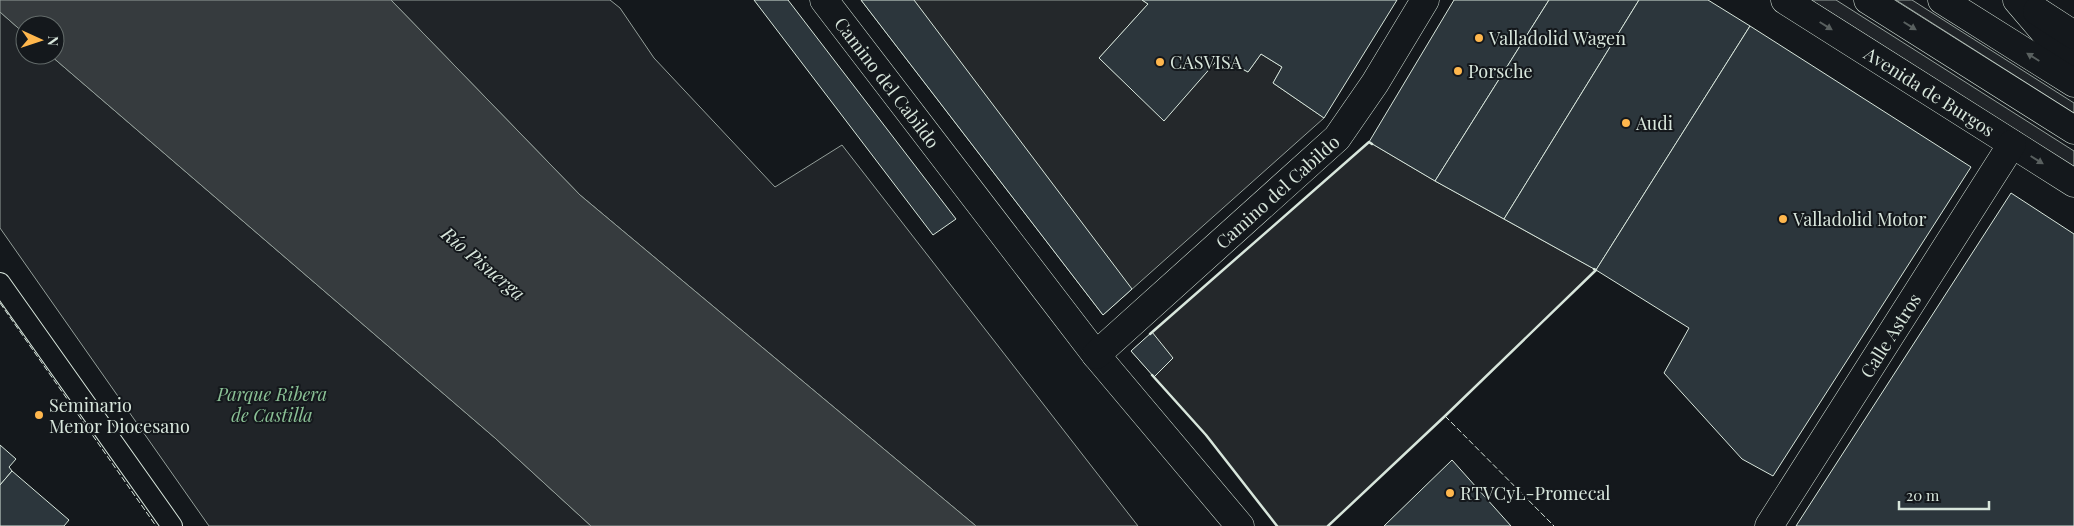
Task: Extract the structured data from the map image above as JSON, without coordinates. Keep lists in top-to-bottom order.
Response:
{
  "streets": {
    "main road": ["Camino del Cabildo", "Avenida de Burgos", "Calle Astros"]
  },
  "crossings": [
    ["Avenida de Burgos", "Calle Astros"]
  ],
  "water": ["Río Pisuerga"],
  "parks": ["Parque Ribera de Castilla"],
  "places": [
    "Valladolid Wagen",
    "CASVISA",
    "Porsche",
    "Audi",
    "Valladolid Motor",
    "Seminario Menor Diocesano",
    "RTVCyL-Promecal"
  ],
  "scale_bar": "20 m",
  "north": "right"
}
